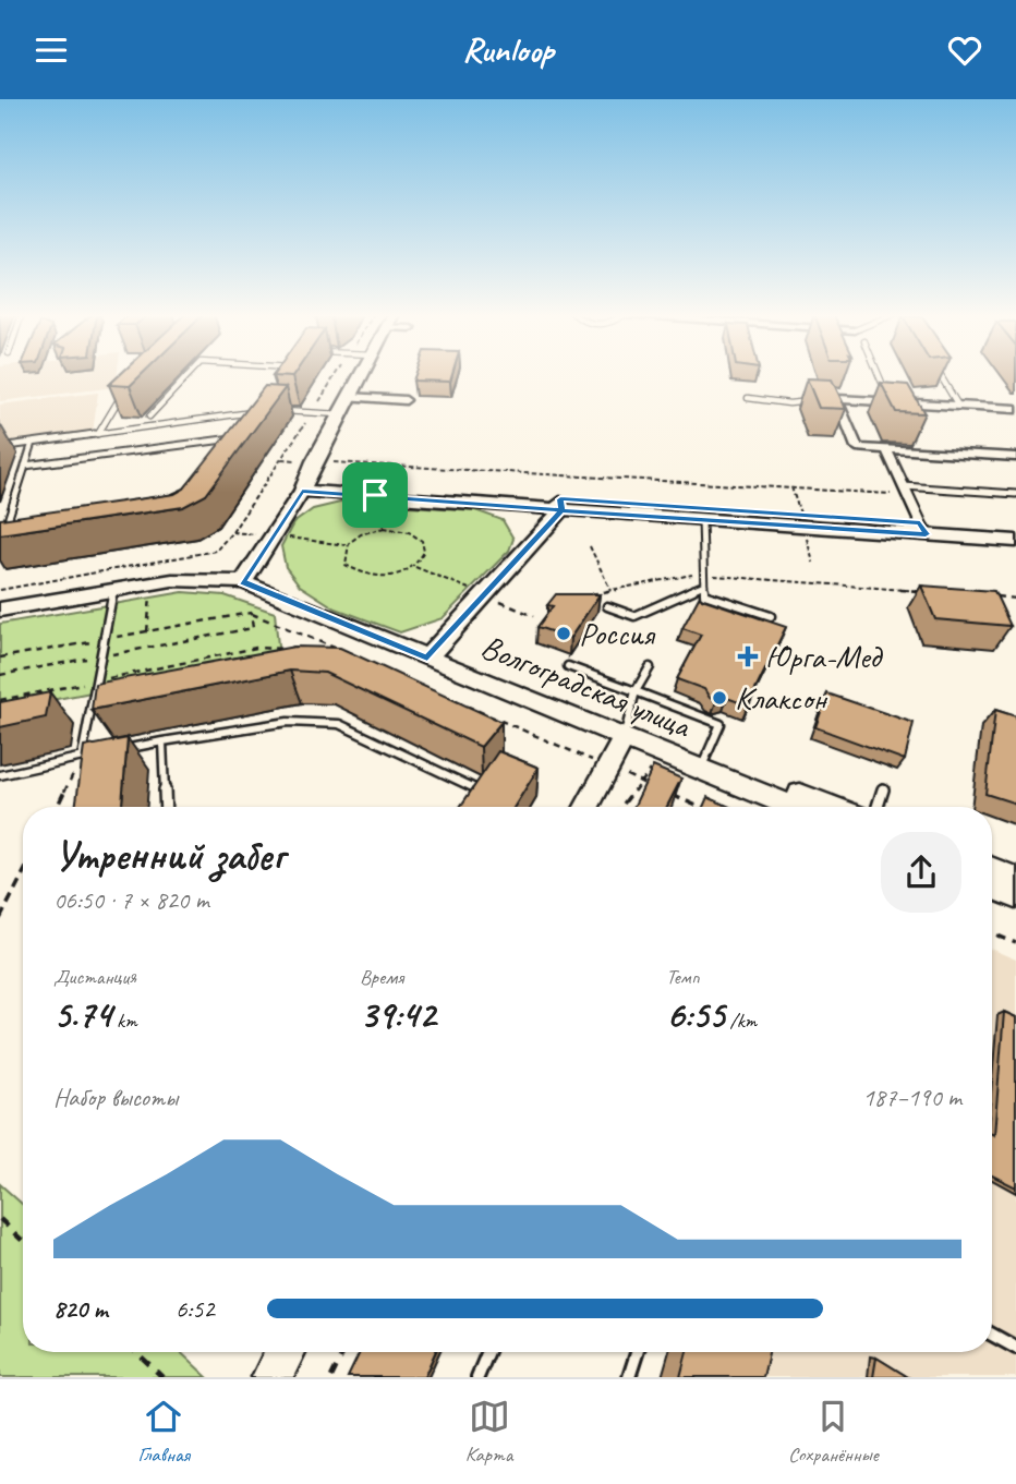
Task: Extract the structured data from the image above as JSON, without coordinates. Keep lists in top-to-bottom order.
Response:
{
  "streets": {
    "main road": ["Волгоградская улица"]
  },
  "places": {
    "other": ["Россия", "Клаксон"],
    "health": ["Юрга-Мед"]
  },
  "page": {
    "header": "Runloop",
    "heading": ["Утренний забег", "06:50 · 7 × 820 m"],
    "stats": [
      ["Дистанция", "5.74 km"],
      ["Время", "39:42"],
      ["Темп", "6:55 /km"]
    ],
    "chart": ["Набор высоты", "187–190 m"],
    "list": [
      {
        "name": "820 m",
        "note": "6:52"
      }
    ],
    "tabs": ["Главная", "Карта", "Сохранённые"]
  }
}
